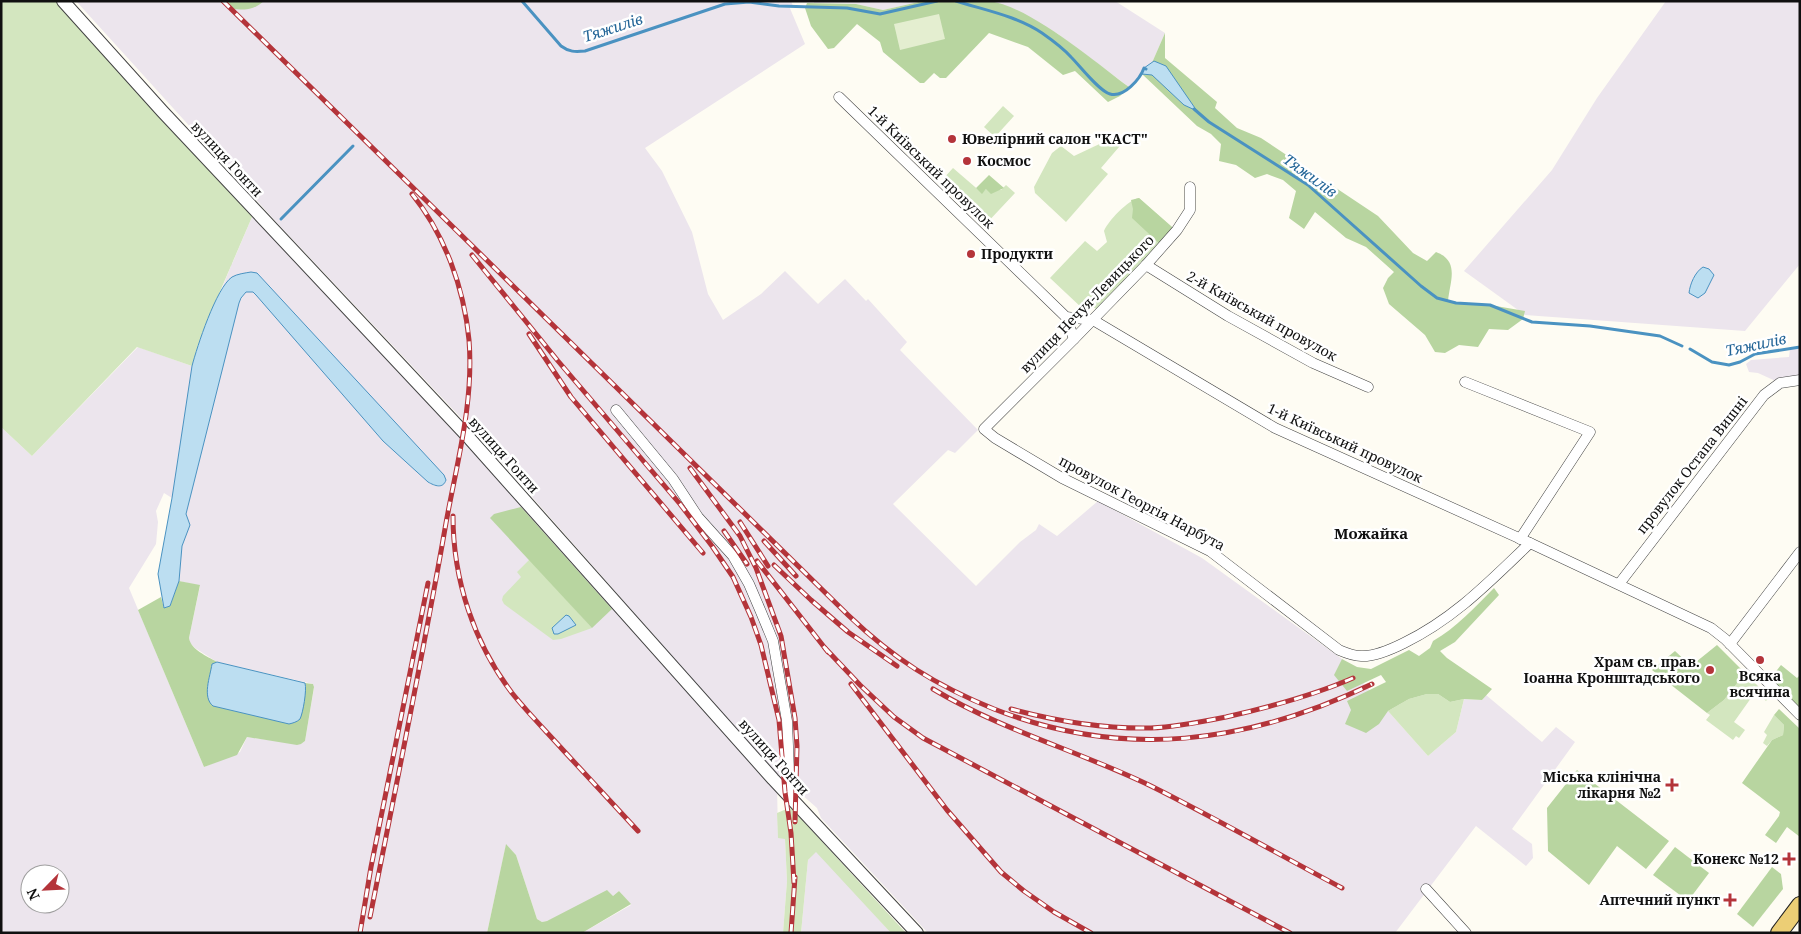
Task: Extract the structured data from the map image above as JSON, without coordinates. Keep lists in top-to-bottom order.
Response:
{
  "streets": {
    "street": [
      "вулиця Гонти",
      "1-й Київський провулок",
      "вулиця Нечуя-Левицького",
      "2-й Київський провулок",
      "провулок Остапа Вишні",
      "провулок Георгія Нарбута"
    ]
  },
  "crossings": [
    ["1-й Київський провулок", "вулиця Нечуя-Левицького"],
    ["1-й Київський провулок", "провулок Остапа Вишні"],
    ["1-й Київський провулок", "провулок Георгія Нарбута"],
    ["вулиця Нечуя-Левицького", "2-й Київський провулок"],
    ["вулиця Нечуя-Левицького", "провулок Георгія Нарбута"]
  ],
  "districts": ["Можайка"],
  "water": ["Тяжилів"],
  "places": {
    "other": [
      "Ювелірний салон \"КАСТ\"",
      "Космос",
      "Продукти",
      "Всяка всячина",
      "Храм св. прав. Іоанна Кронштадського"
    ],
    "health": ["Міська клінічна лікарня №2", "Конекс №12", "Аптечний пункт"]
  },
  "north": "bottom left"
}
